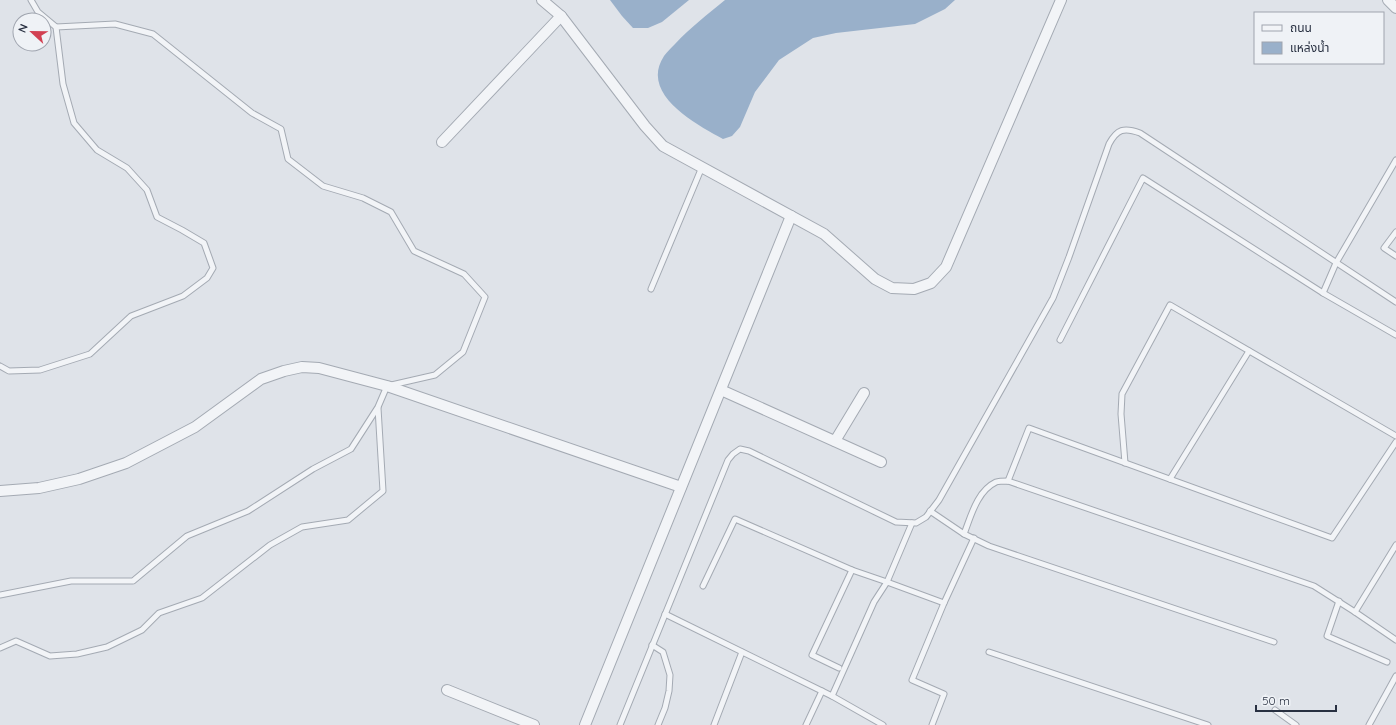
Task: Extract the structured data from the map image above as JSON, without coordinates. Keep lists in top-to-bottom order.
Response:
{
  "legend": ["ถนน", "แหล่งน้ำ"],
  "scale_bar": "50 m",
  "north": "left"
}
